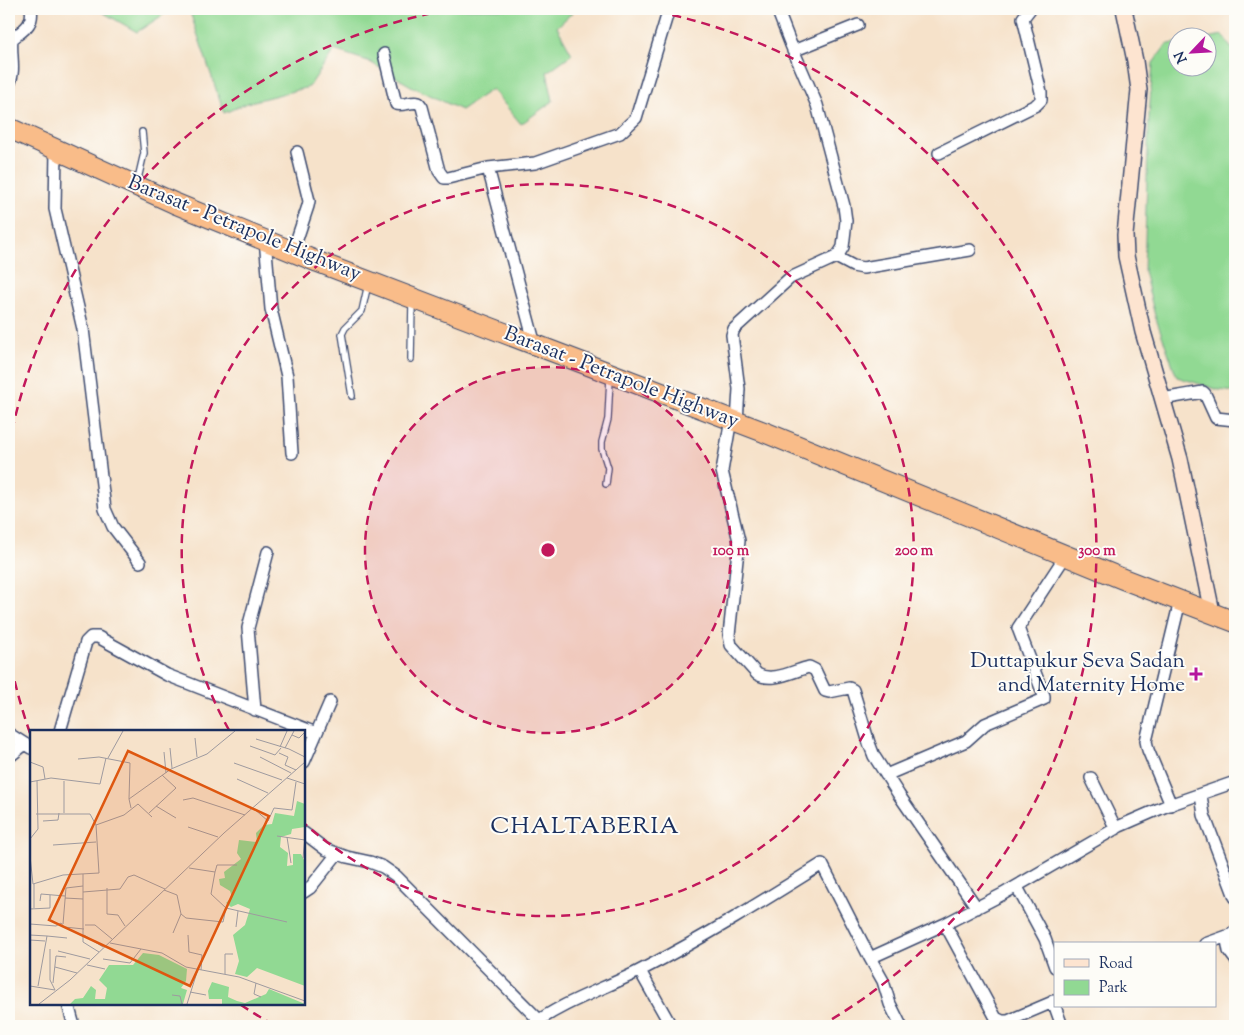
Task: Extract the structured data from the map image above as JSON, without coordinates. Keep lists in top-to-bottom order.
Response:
{
  "streets": {
    "highway": ["Barasat - Petrapole Highway"]
  },
  "districts": ["CHALTABERIA"],
  "places": {
    "health": ["Duttapukur Seva Sadan and Maternity Home"]
  },
  "legend": ["Road", "Park"],
  "north": "bottom left",
  "rings": ["100 m", "200 m", "300 m"]
}
